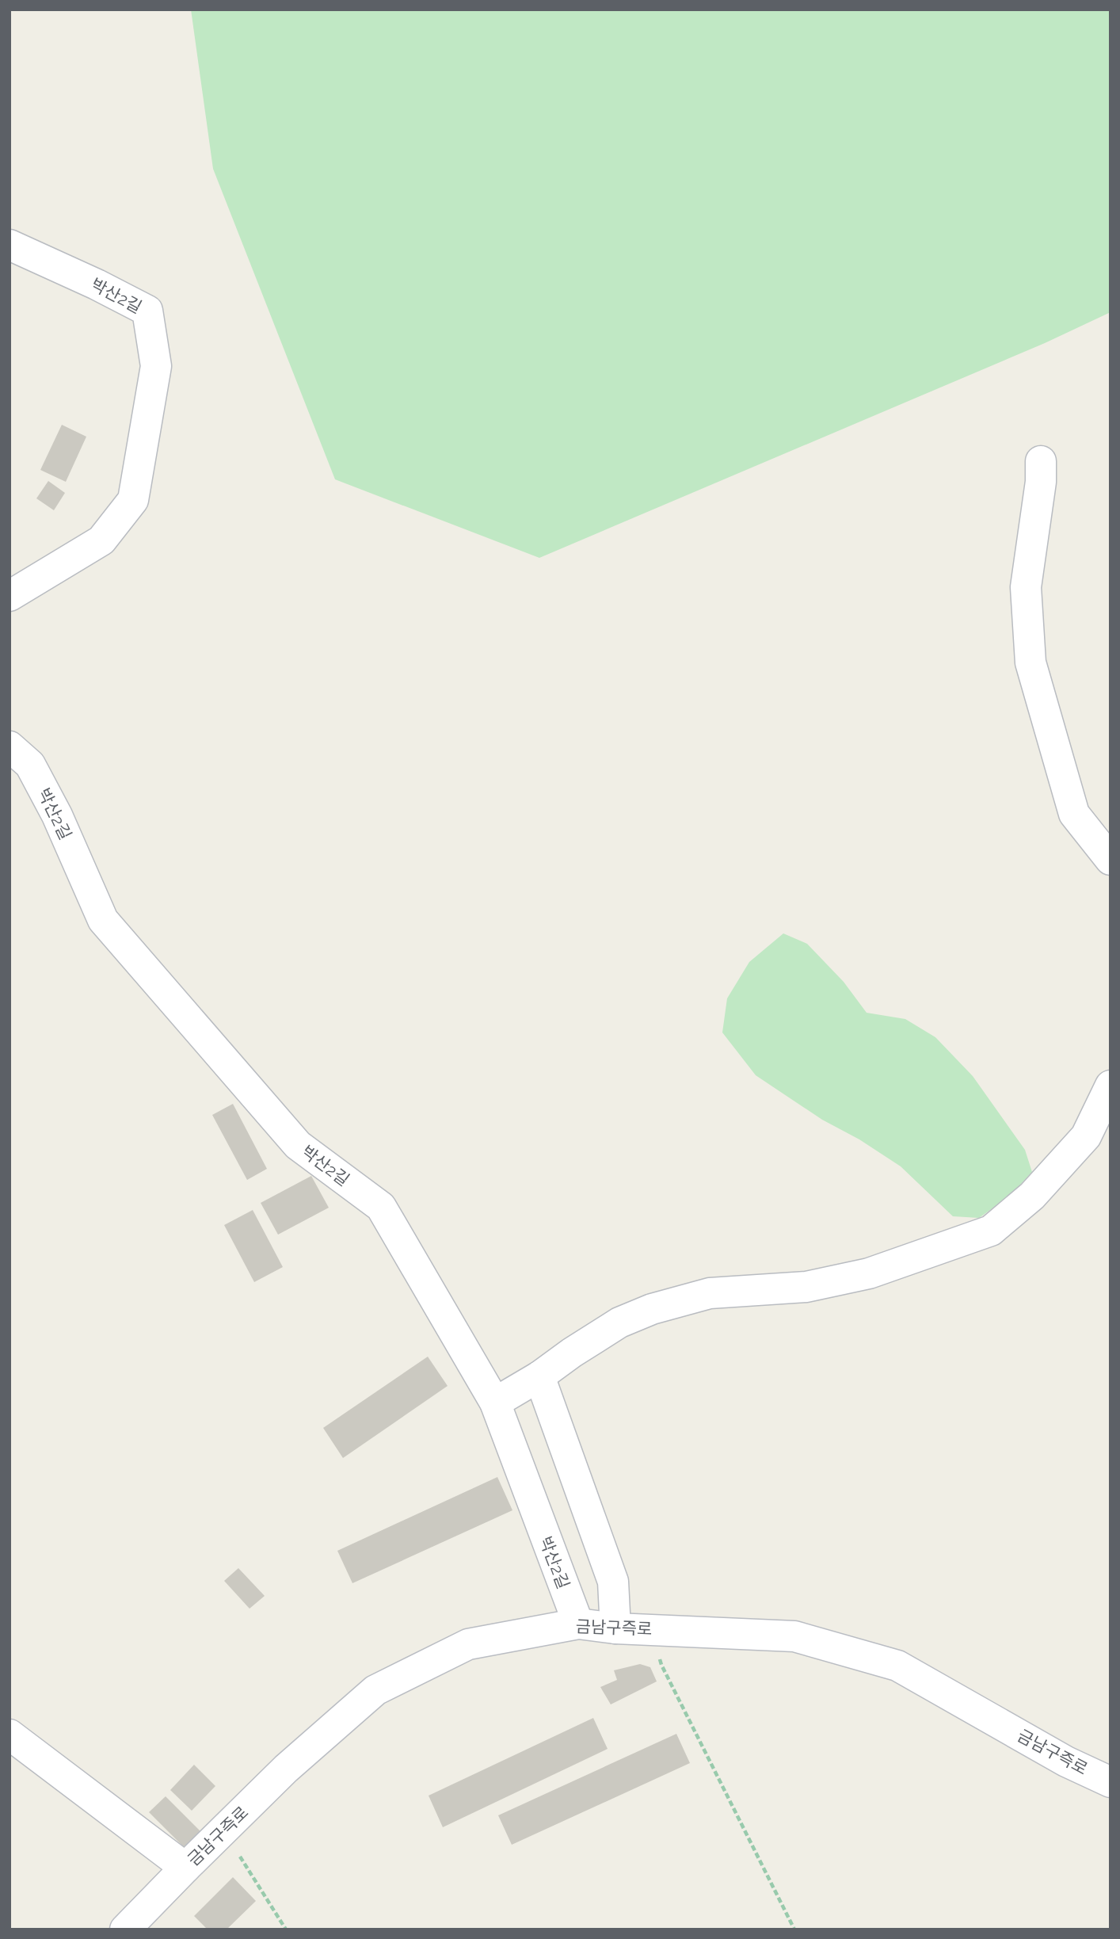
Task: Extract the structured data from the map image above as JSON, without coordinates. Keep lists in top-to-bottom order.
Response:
{
  "streets": {
    "street": ["박산2길", "금남구즉로"]
  },
  "crossings": [
    ["박산2길", "금남구즉로"]
  ]
}
